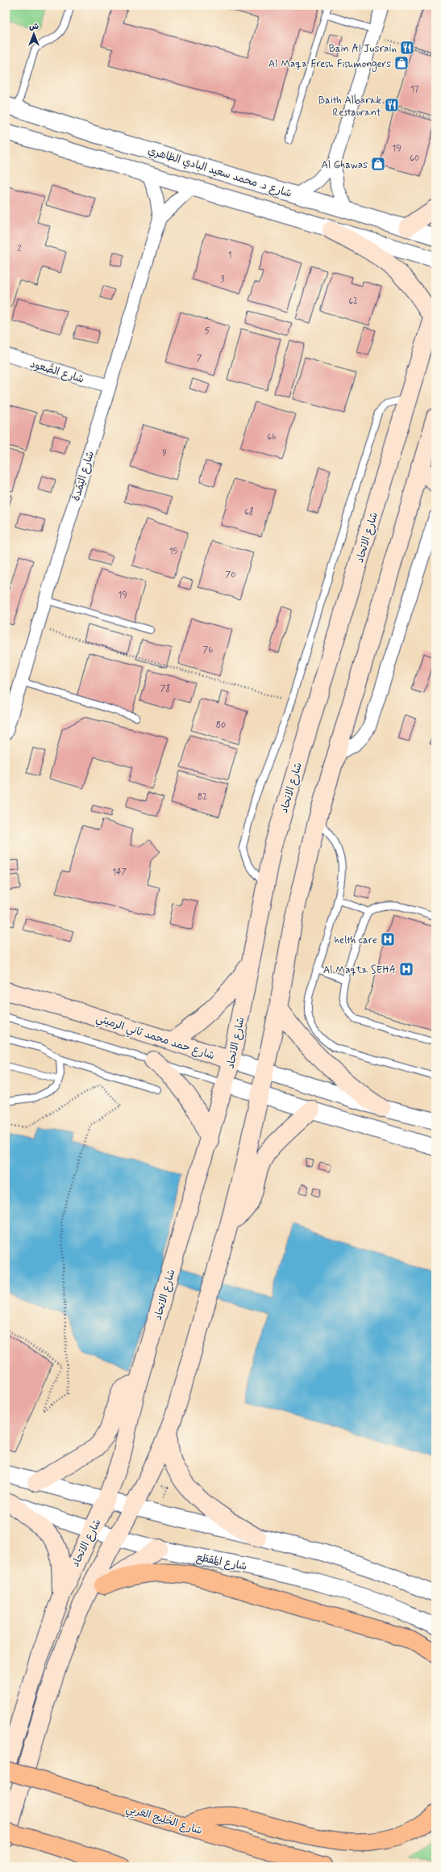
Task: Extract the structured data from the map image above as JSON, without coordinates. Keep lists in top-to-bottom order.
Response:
{
  "streets": {
    "highway": ["شارع الخَلِيج العَربِي"],
    "main road": ["شارع الاتحاد", "شارع حمد محمد ثاني الرميثي"],
    "street": [
      "شارع د. محمد سعيد البادي الظاهري",
      "شارع الصُّعود",
      "شارع اليَمْدة",
      "شارع المَقطَع"
    ]
  },
  "crossings": [
    ["شارع الصُّعود", "شارع اليَمْدة"],
    ["شارع الاتحاد", "شارع حمد محمد ثاني الرميثي"],
    ["شارع الاتحاد", "شارع المَقطَع"],
    ["شارع الاتحاد", "شارع الخَلِيج العَربِي"]
  ],
  "places": {
    "restaurant": ["Bain Al Jusrain", "Baith Albarak Restaurant"],
    "shop": ["Al Maqa Fresh Fishmongers", "Al Ghawas"],
    "hospital": ["helth care", "Al Maqta SEHA"]
  },
  "house_numbers": [
    "17",
    "19",
    "60",
    "2",
    "1",
    "3",
    "62",
    "5",
    "7",
    "66",
    "9",
    "68",
    "15",
    "70",
    "19",
    "76",
    "78",
    "80",
    "82",
    "147"
  ],
  "north": "top"
}
